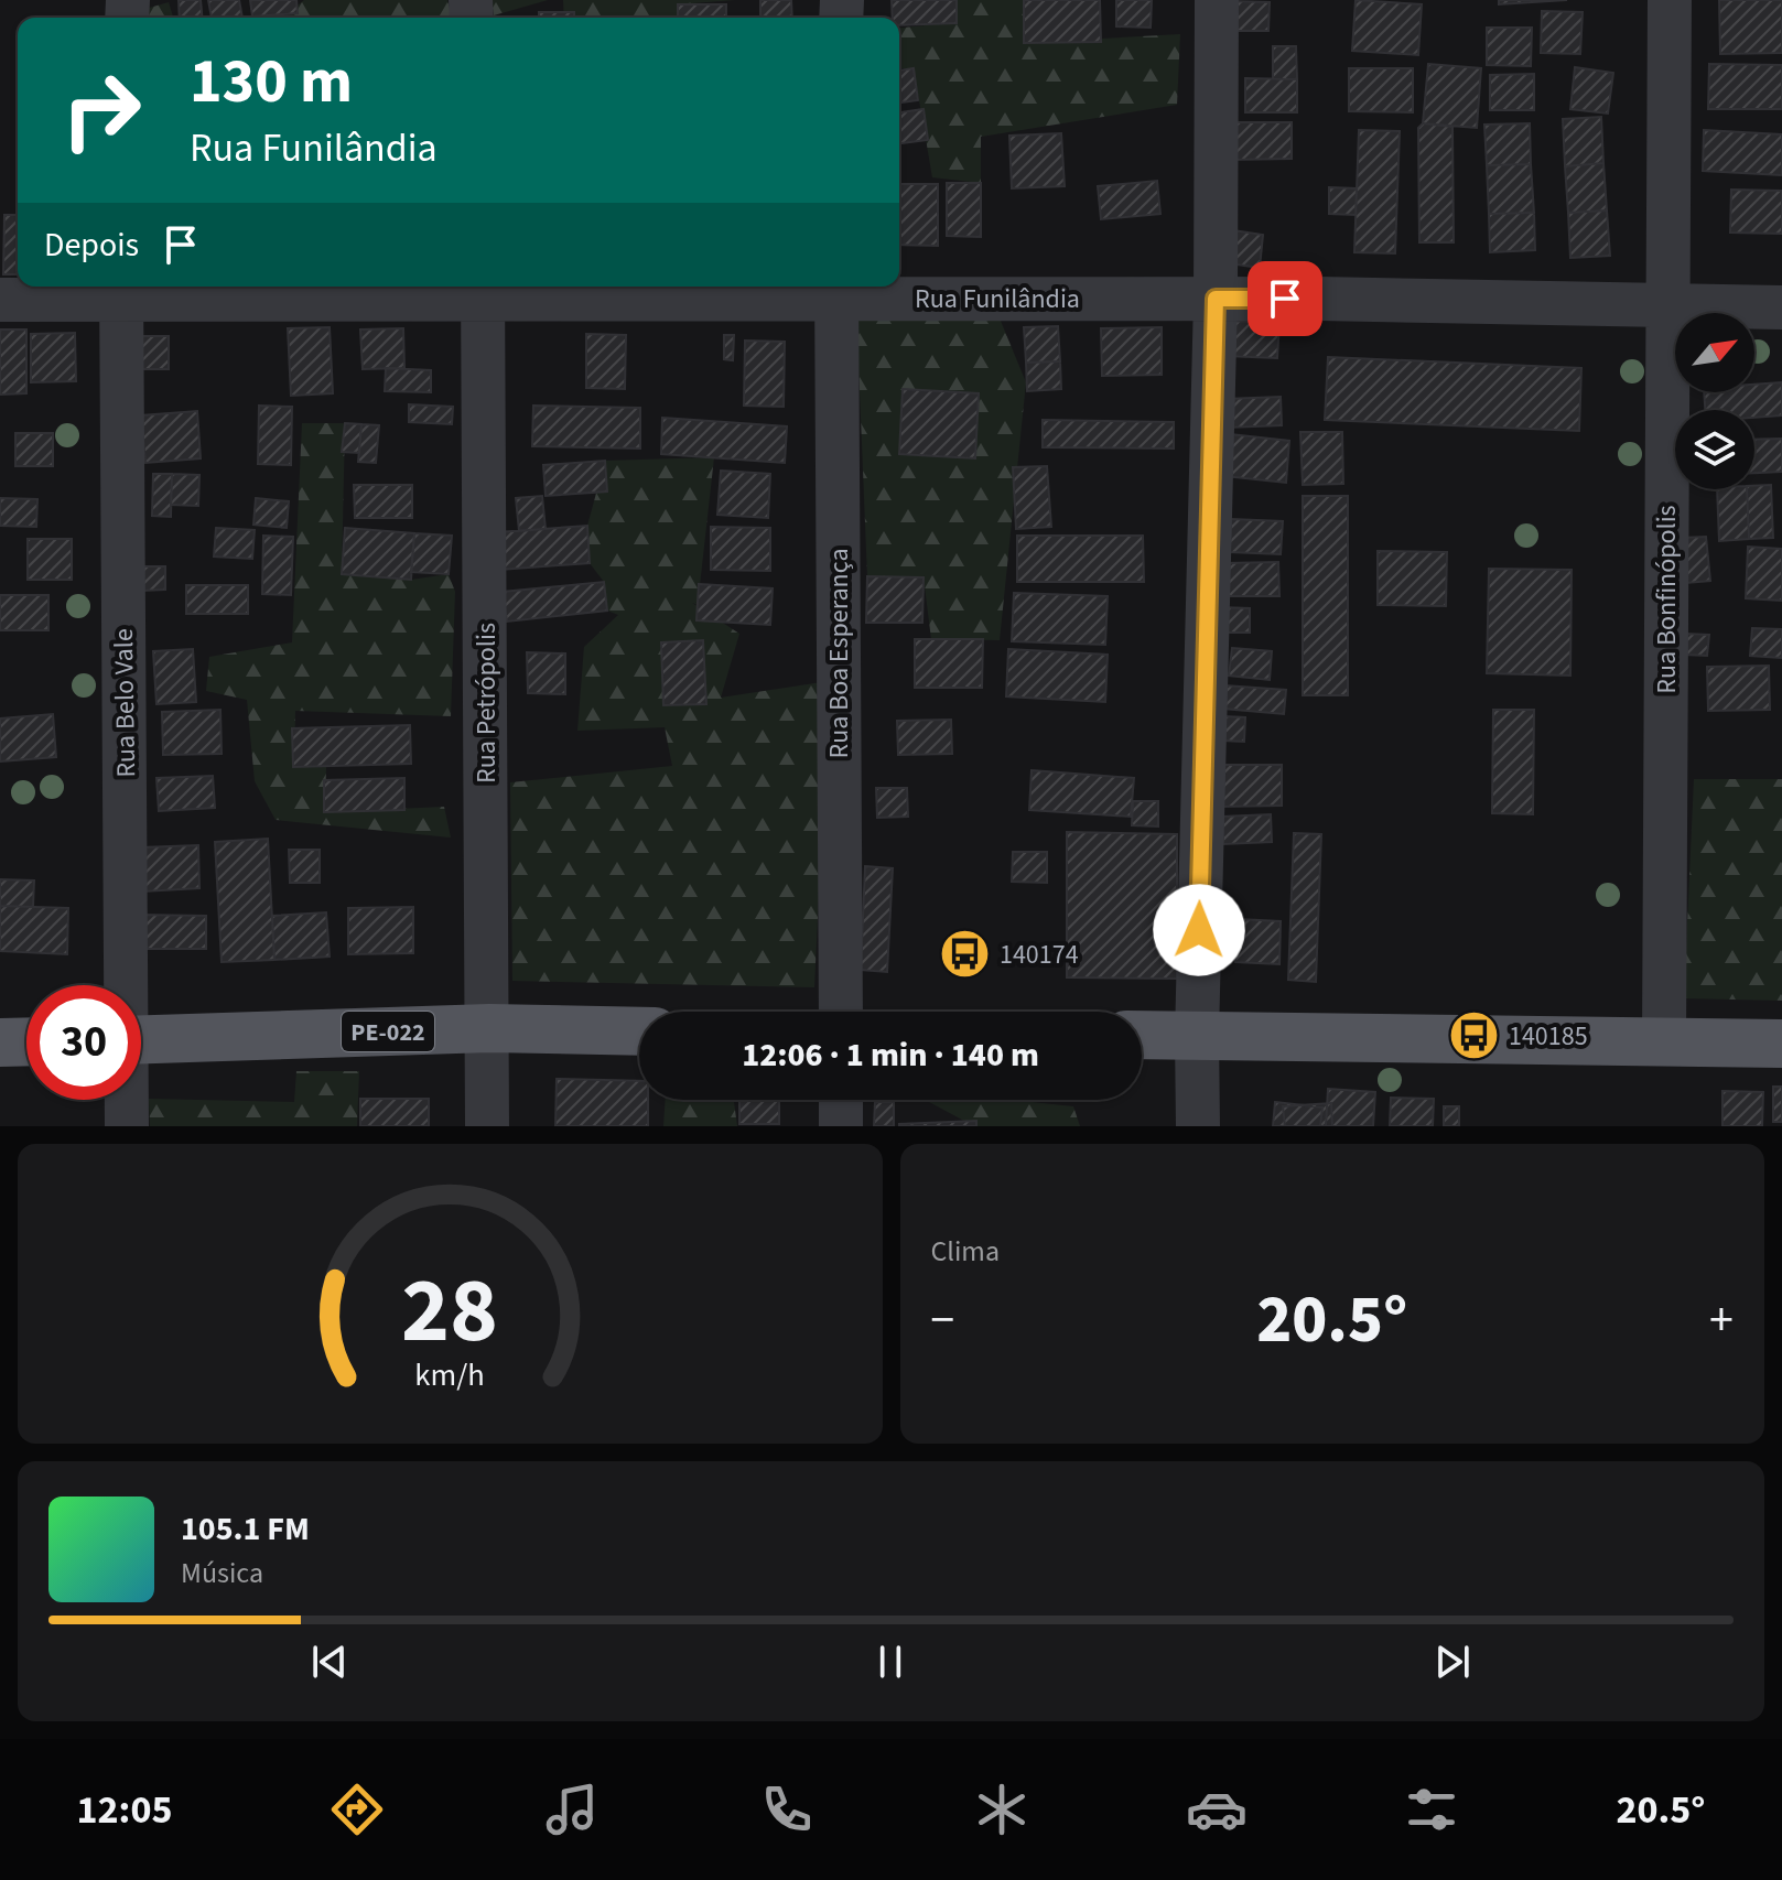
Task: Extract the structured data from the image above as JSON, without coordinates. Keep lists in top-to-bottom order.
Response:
{
  "streets": {
    "main road": ["PE-022"],
    "street": [
      "Rua Funilândia",
      "Rua Bonfinópolis",
      "Rua Boa Esperança",
      "Rua Belo Vale",
      "Rua Petrópolis"
    ]
  },
  "crossings": [
    ["Rua Funilândia", "Rua Bonfinópolis"],
    ["Rua Funilândia", "Rua Boa Esperança"],
    ["Rua Funilândia", "Rua Belo Vale"],
    ["Rua Funilândia", "Rua Petrópolis"],
    ["Rua Petrópolis", "PE-022"]
  ],
  "places": {
    "bus stop": ["140174", "140185"]
  },
  "north": "top right",
  "page": {
    "turn": ["130 m", "Rua Funilândia"],
    "then": "Depois",
    "limit": "30",
    "trip": "12:06 · 1 min · 140 m",
    "tile": "Clima",
    "heat": ["−", "20.5°", "+"],
    "song": ["105.1 FM", "Música"],
    "tabs": ["12:05", "20.5°"],
    "gauge": ["28", "km/h"]
  }
}
